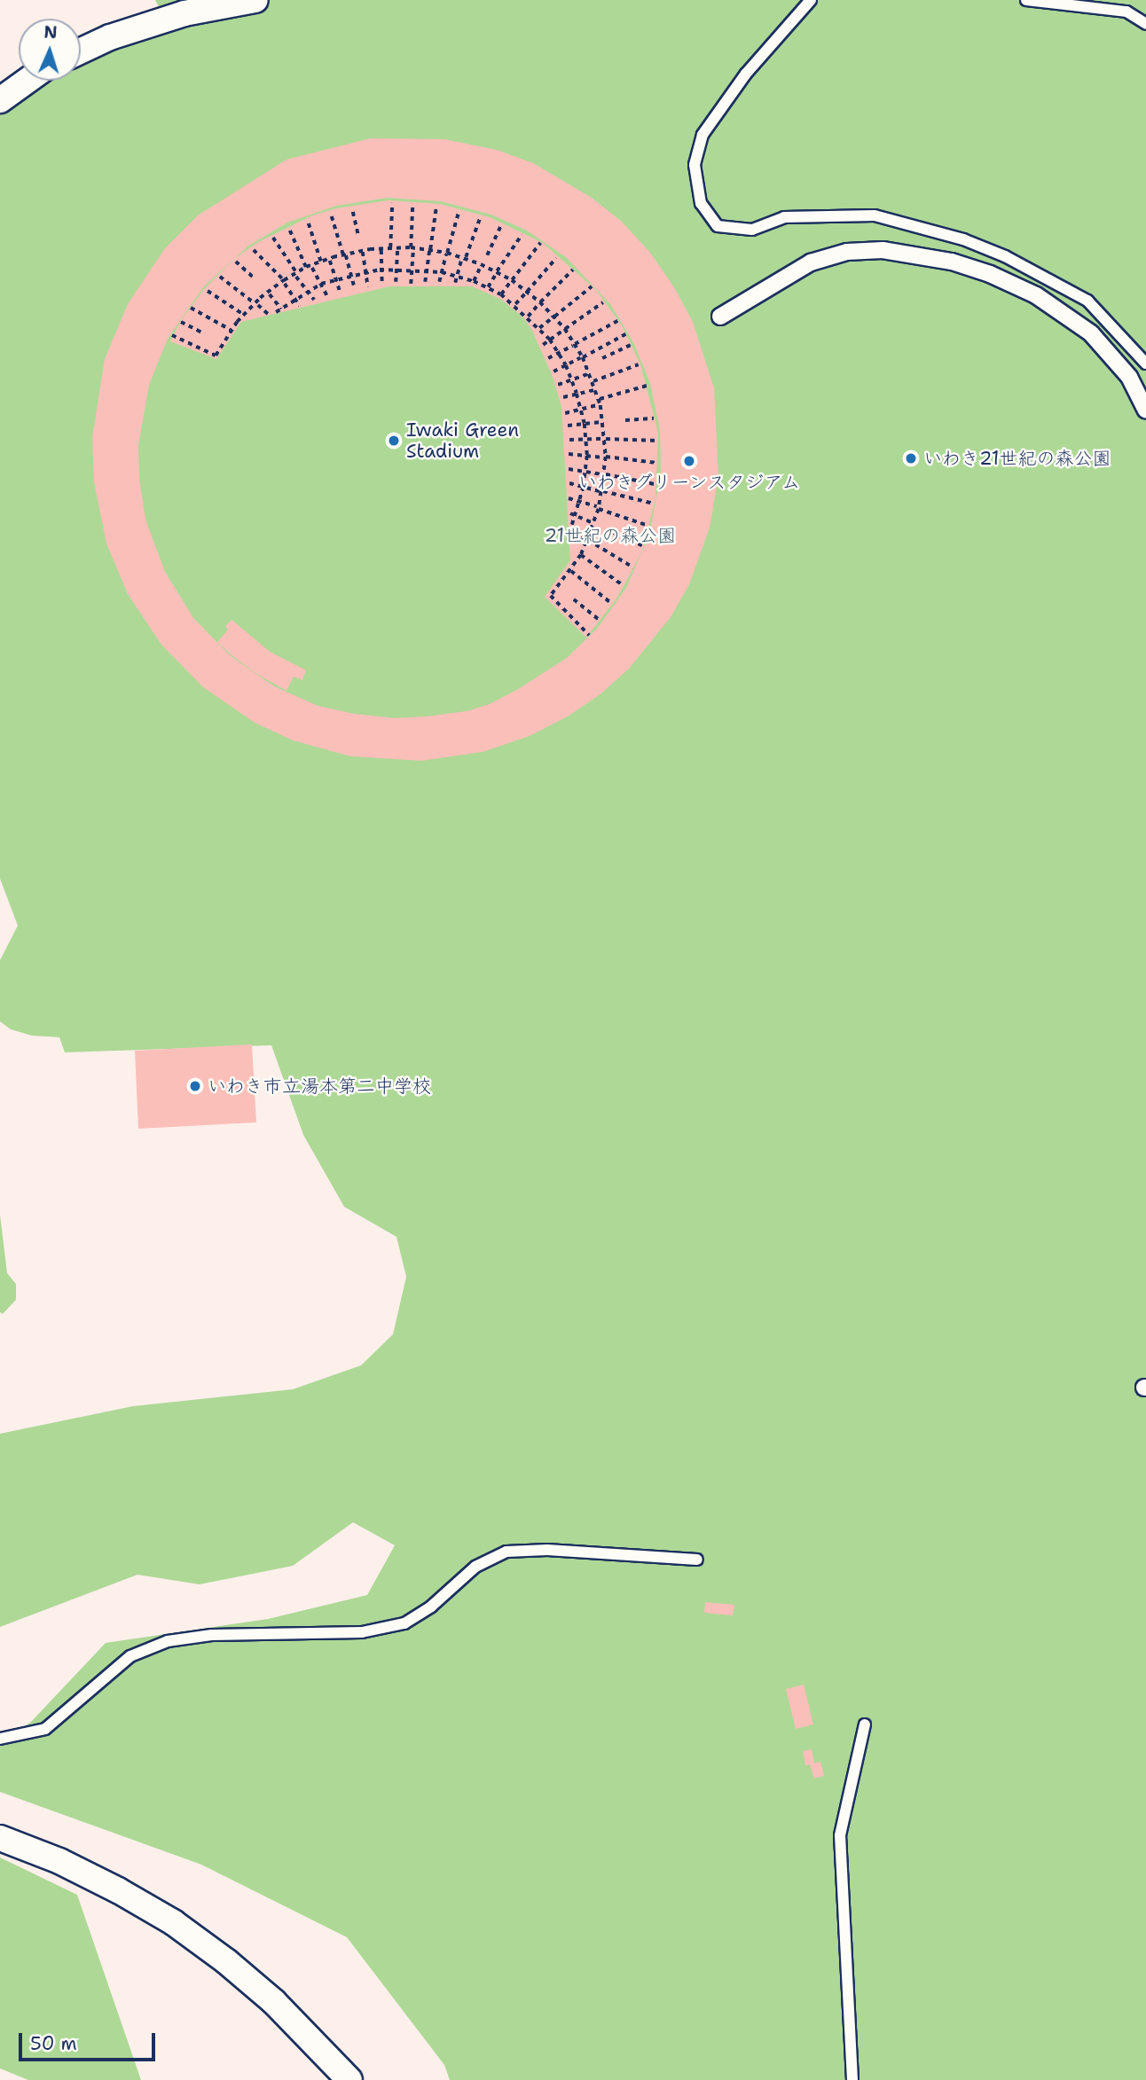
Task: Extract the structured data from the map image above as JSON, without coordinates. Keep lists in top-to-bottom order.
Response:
{
  "parks": ["21世紀の森公園"],
  "places": [
    "Iwaki Green Stadium",
    "いわき21世紀の森公園",
    "いわきグリーンスタジアム",
    "いわき市立湯本第二中学校"
  ],
  "scale_bar": "50 m",
  "north": "top"
}
